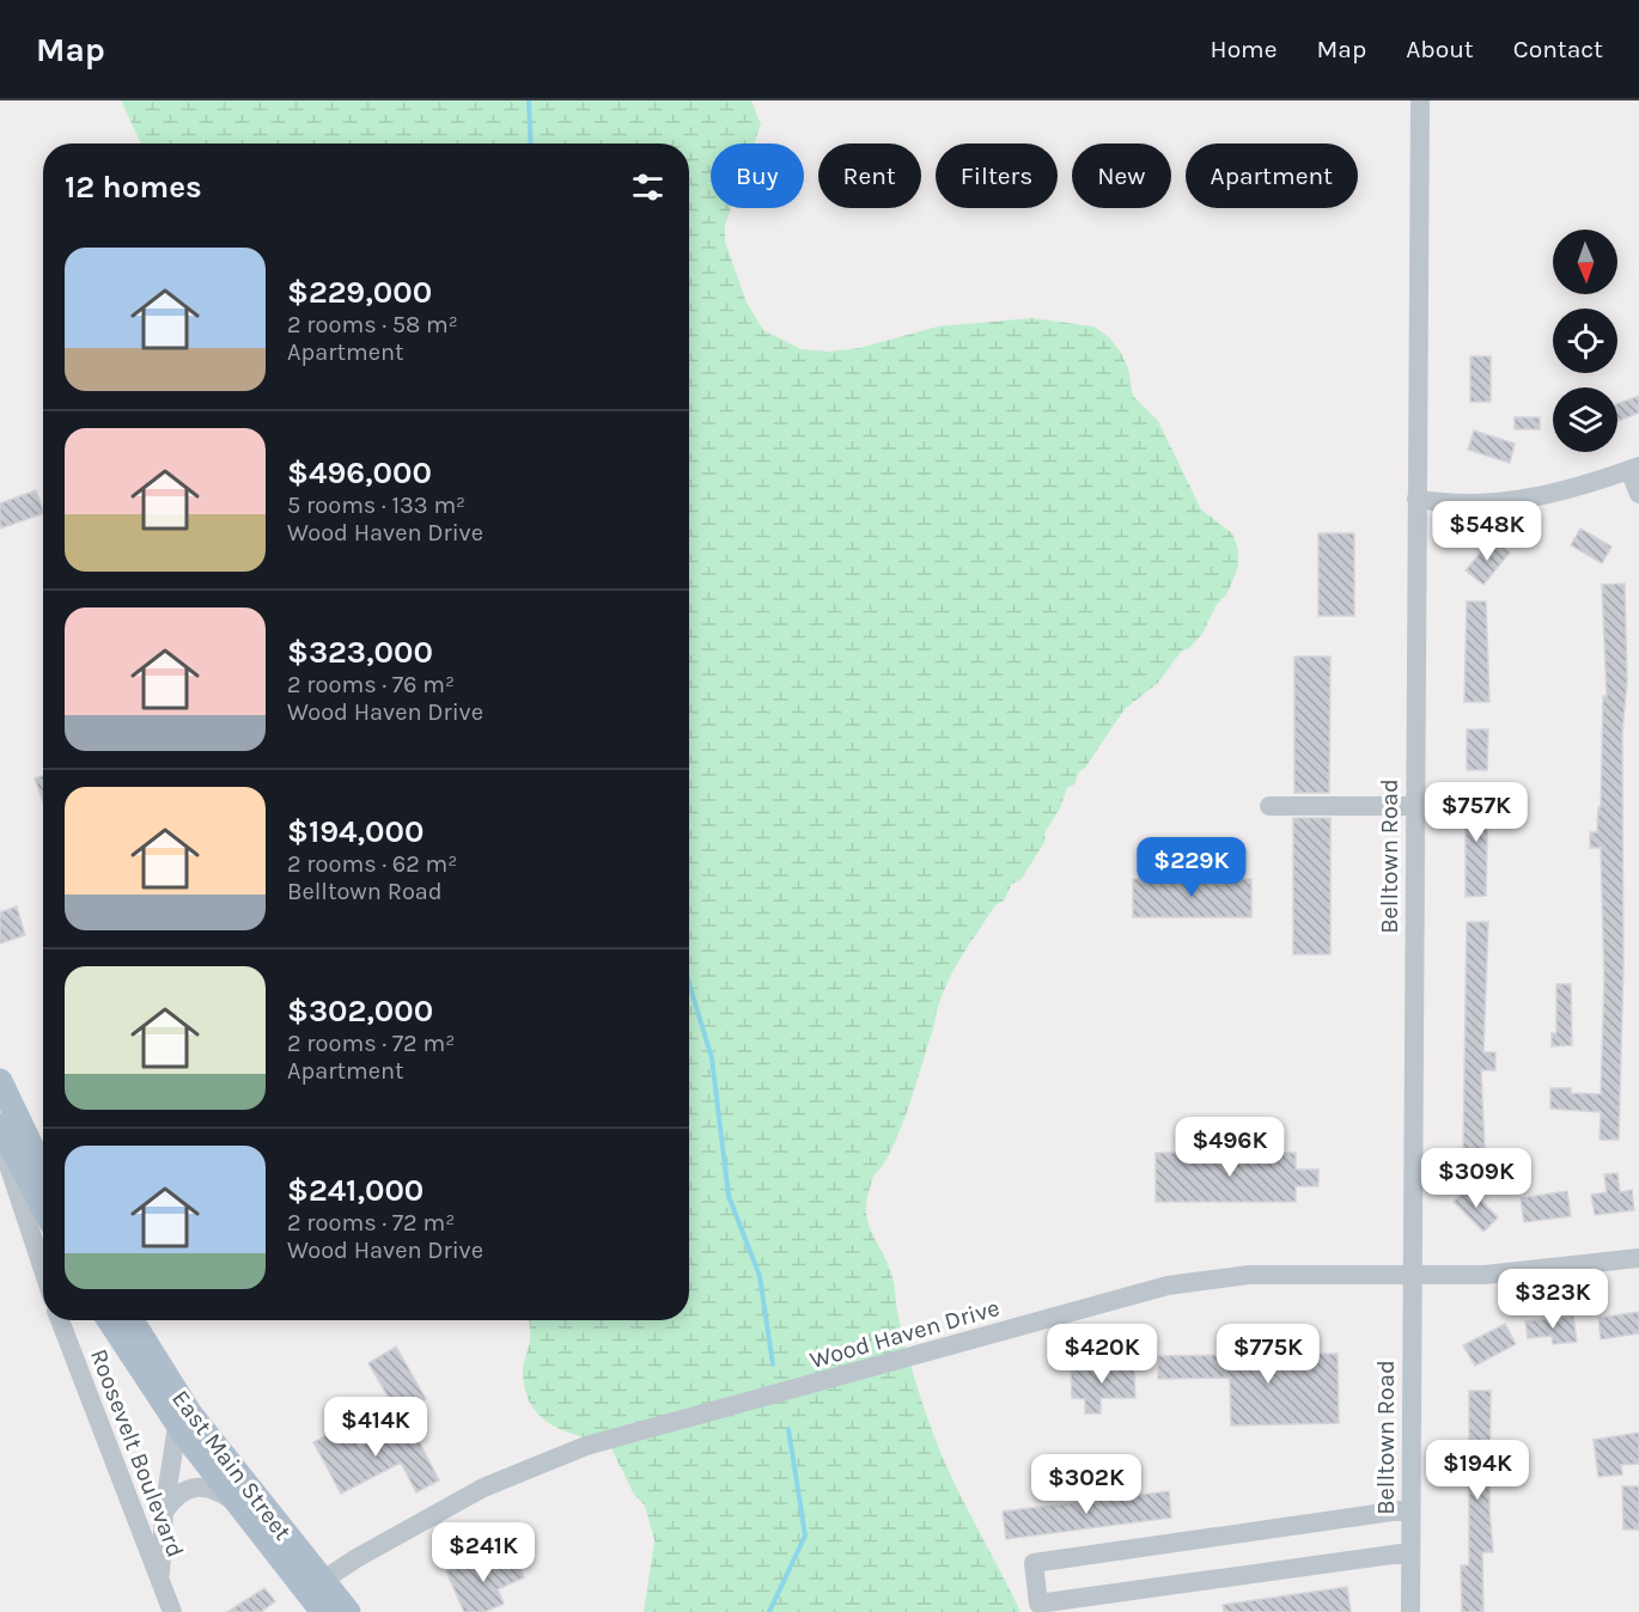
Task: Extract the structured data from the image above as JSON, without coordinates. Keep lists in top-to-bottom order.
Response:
{
  "streets": {
    "main road": ["East Main Street"],
    "street": ["Belltown Road", "Wood Haven Drive", "Roosevelt Boulevard"]
  },
  "crossings": [
    ["Belltown Road", "Wood Haven Drive"],
    ["Wood Haven Drive", "East Main Street"]
  ],
  "north": "bottom",
  "page": {
    "header": "Map",
    "nav": [
      "Home",
      "Map",
      "About",
      "Contact"
    ],
    "chip": [
      "Buy",
      "Rent",
      "Filters",
      "New",
      "Apartment"
    ],
    "heading": "12 homes",
    "list": [
      {
        "name": "$229,000",
        "note": "2 rooms · 58 m² · Apartment"
      },
      {
        "name": "$496,000",
        "note": "5 rooms · 133 m² · Wood Haven Drive"
      },
      {
        "name": "$323,000",
        "note": "2 rooms · 76 m² · Wood Haven Drive"
      },
      {
        "name": "$194,000",
        "note": "2 rooms · 62 m² · Belltown Road"
      },
      {
        "name": "$302,000",
        "note": "2 rooms · 72 m² · Apartment"
      },
      {
        "name": "$241,000",
        "note": "2 rooms · 72 m² · Wood Haven Drive"
      }
    ],
    "price": [
      "$548K",
      "$757K",
      "$229K",
      "$496K",
      "$309K",
      "$323K",
      "$420K",
      "$775K",
      "$414K",
      "$194K",
      "$302K",
      "$241K"
    ]
  }
}
